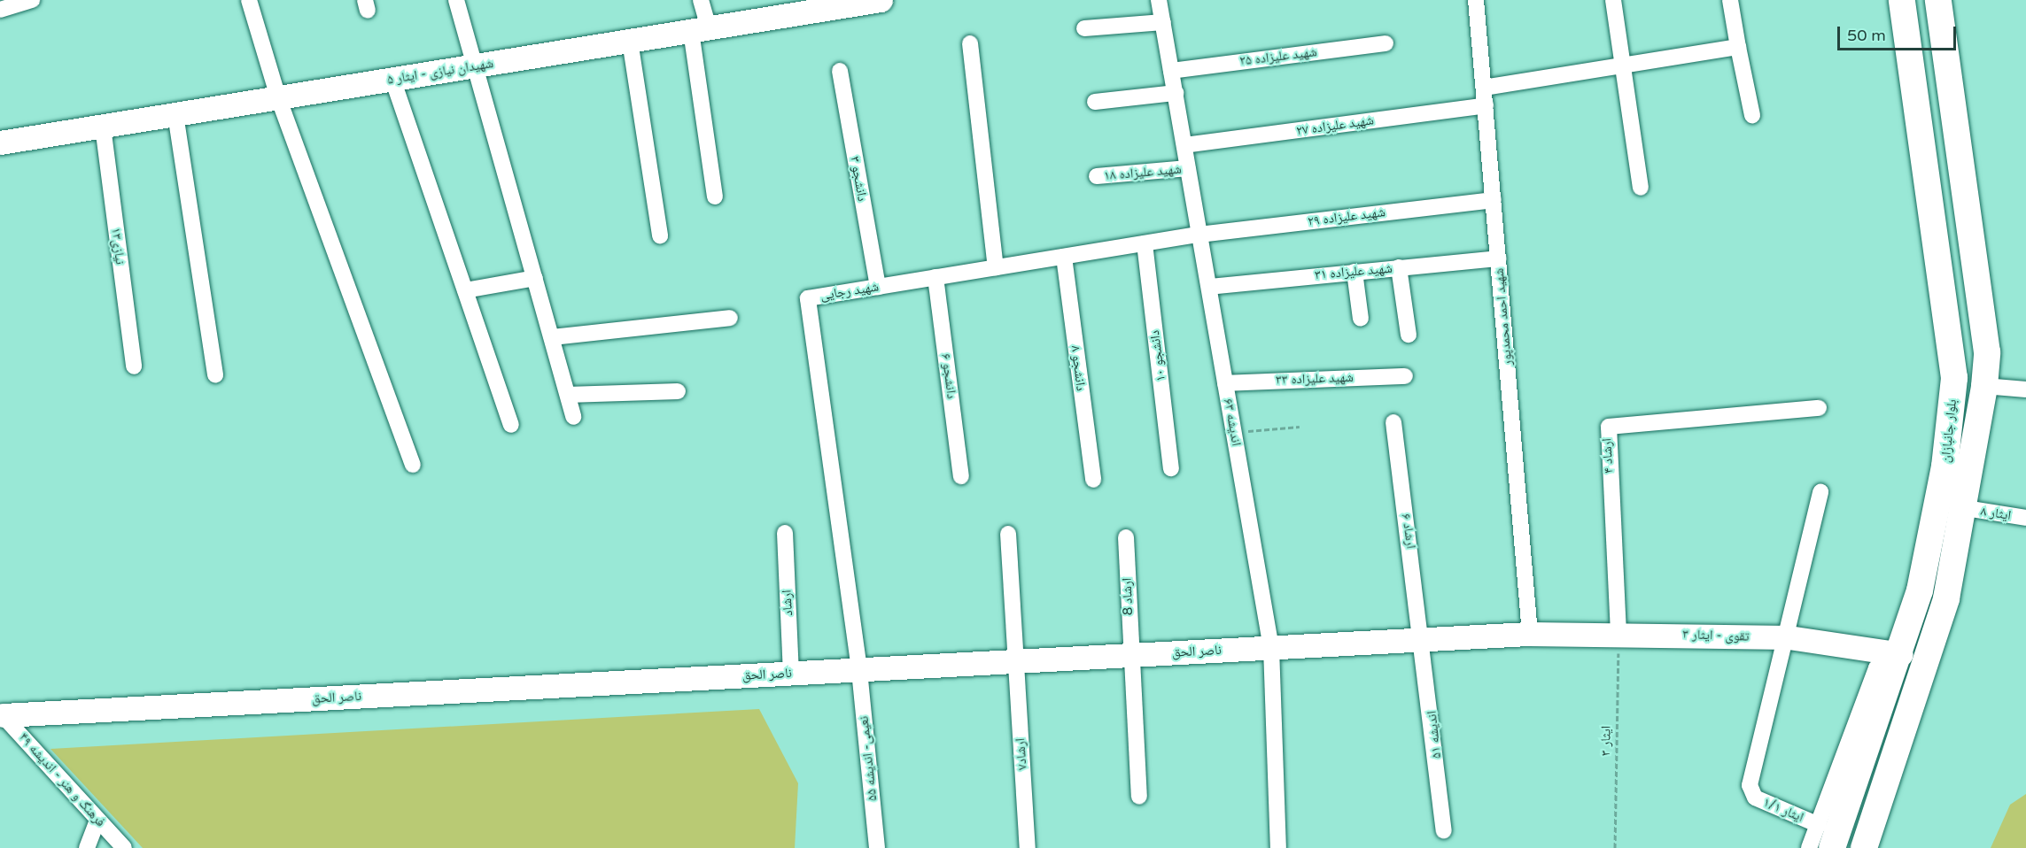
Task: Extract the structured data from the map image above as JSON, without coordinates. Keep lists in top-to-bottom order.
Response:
{
  "streets": {
    "main road": ["بلوار جانبازان"],
    "street": [
      "شهید علیزاده ۲۵",
      "شهیدان نیازی - ایثار ۵",
      "شهید علیزاده ۲۷",
      "شهید علیزاده ۱۸",
      "دانشجو ۳",
      "شهید علیزاده ۲۹",
      "نیازی۱۳",
      "شهید علیزاده ۳۱",
      "شهید رجایی",
      "شهید احمد محمدپور",
      "دانشجو ۱۰",
      "دانشجو ۸",
      "دانشجو ۶",
      "شهید علیزاده ۳۳",
      "اندیشه ۶۳",
      "ارشاد ۴",
      "ایثار ۸",
      "ارشاد ۶",
      "ارشاد 8",
      "ارشاد",
      "تقوی - ایثار ۳",
      "ناصر الحق",
      "اندیشه ۵۱",
      "ارشاد۷",
      "نعیمی- اندیشه ۵۵",
      "فرهنگ و هنر - اندیشه ۴۹",
      "ایثار ۱/۱"
    ],
    "path": ["ایثار ۳"]
  },
  "crossings": [
    ["شهید علیزاده ۲۵", "اندیشه ۶۳"],
    ["شهیدان نیازی - ایثار ۵", "نیازی۱۳"],
    ["شهید علیزاده ۲۷", "شهید احمد محمدپور"],
    ["شهید علیزاده ۲۷", "اندیشه ۶۳"],
    ["شهید علیزاده ۱۸", "اندیشه ۶۳"],
    ["دانشجو ۳", "شهید رجایی"],
    ["شهید علیزاده ۲۹", "شهید رجایی"],
    ["شهید علیزاده ۲۹", "شهید احمد محمدپور"],
    ["شهید علیزاده ۲۹", "اندیشه ۶۳"],
    ["شهید علیزاده ۳۱", "شهید احمد محمدپور"],
    ["شهید علیزاده ۳۱", "اندیشه ۶۳"],
    ["شهید رجایی", "دانشجو ۱۰"],
    ["شهید رجایی", "دانشجو ۸"],
    ["شهید رجایی", "دانشجو ۶"],
    ["شهید رجایی", "اندیشه ۶۳"],
    ["شهید رجایی", "ناصر الحق"],
    ["شهید رجایی", "نعیمی- اندیشه ۵۵"],
    ["شهید احمد محمدپور", "تقوی - ایثار ۳"],
    ["شهید احمد محمدپور", "ناصر الحق"],
    ["شهید علیزاده ۳۳", "اندیشه ۶۳"],
    ["اندیشه ۶۳", "ناصر الحق"],
    ["بلوار جانبازان", "ایثار ۸"],
    ["بلوار جانبازان", "تقوی - ایثار ۳"],
    ["ارشاد ۴", "تقوی - ایثار ۳"],
    ["ارشاد ۴", "ایثار ۳"],
    ["ارشاد ۶", "ناصر الحق"],
    ["ارشاد ۶", "اندیشه ۵۱"],
    ["ارشاد 8", "ناصر الحق"],
    ["ارشاد", "ناصر الحق"],
    ["تقوی - ایثار ۳", "ناصر الحق"],
    ["تقوی - ایثار ۳", "ایثار ۳"],
    ["تقوی - ایثار ۳", "ایثار ۱/۱"],
    ["ناصر الحق", "اندیشه ۵۱"],
    ["ناصر الحق", "ارشاد۷"],
    ["ناصر الحق", "نعیمی- اندیشه ۵۵"],
    ["ناصر الحق", "فرهنگ و هنر - اندیشه ۴۹"]
  ],
  "scale_bar": "50 m"
}
